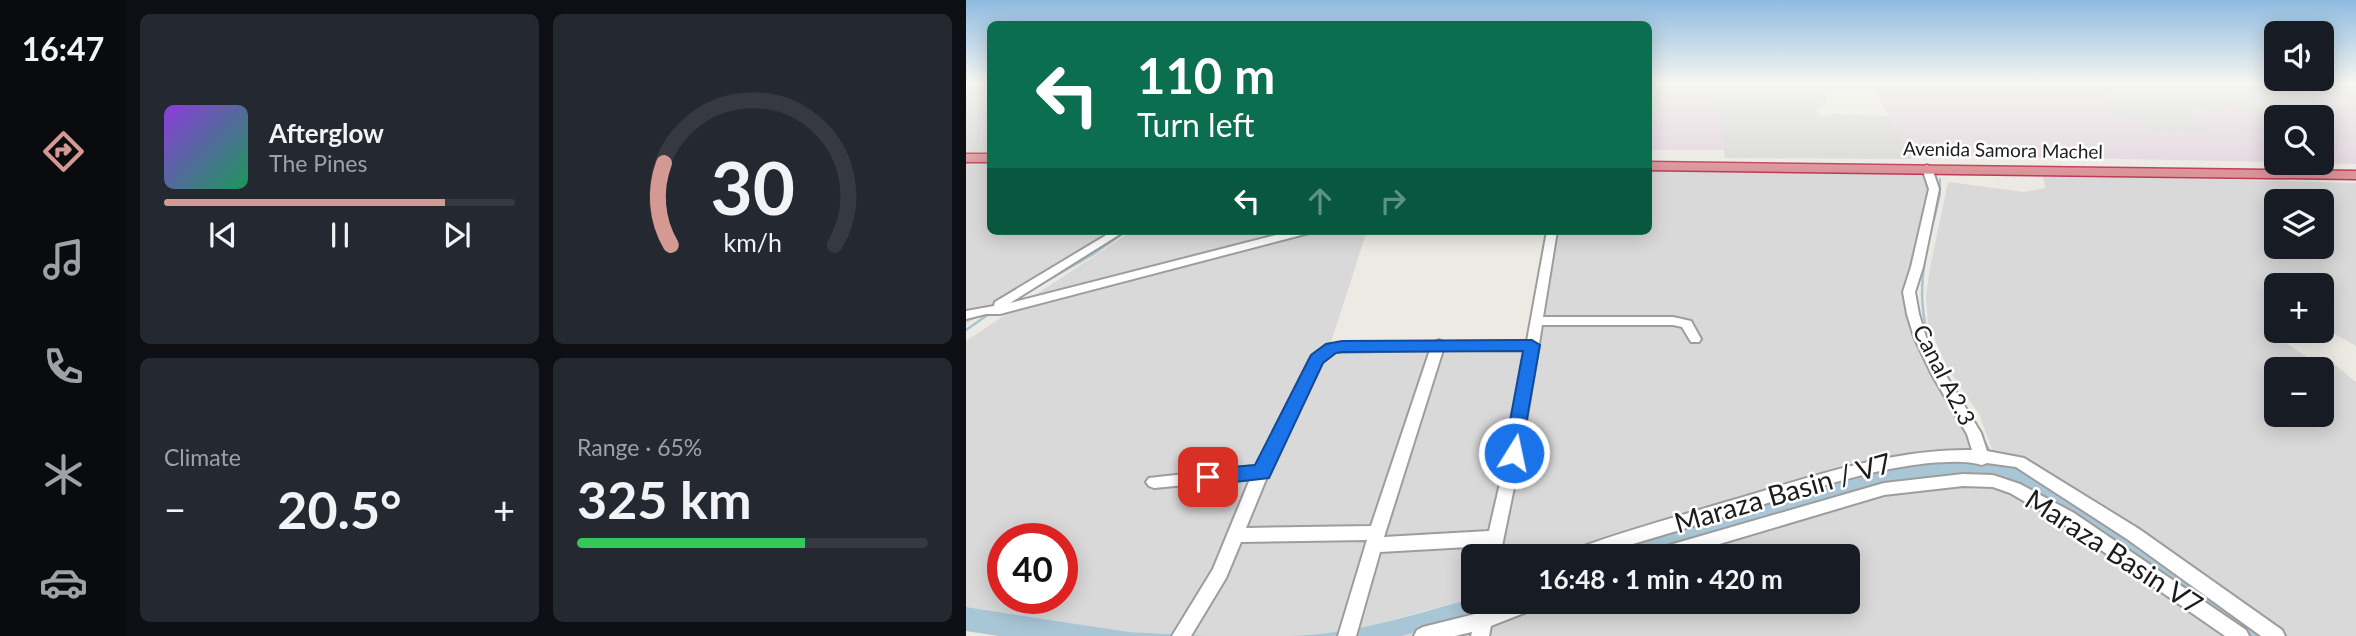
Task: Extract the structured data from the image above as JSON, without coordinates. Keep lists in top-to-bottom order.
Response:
{
  "streets": {
    "highway": ["Avenida Samora Machel"],
    "street": ["Canal A2.3", "Maraza Basin / V7", "Maraza Basin V7"]
  },
  "crossings": [
    ["Avenida Samora Machel", "Canal A2.3"],
    ["Canal A2.3", "Maraza Basin / V7"]
  ],
  "page": {
    "tabs": "16:47",
    "map_buttons": ["+", "−"],
    "turn": ["110 m", "Turn left"],
    "song": ["Afterglow", "The Pines"],
    "tile": [
      "Climate",
      ["Range · 65%", "325 km"]
    ],
    "heat": ["−", "20.5°", "+"],
    "limit": "40",
    "trip": "16:48 · 1 min · 420 m",
    "gauge": ["30", "km/h"]
  }
}
